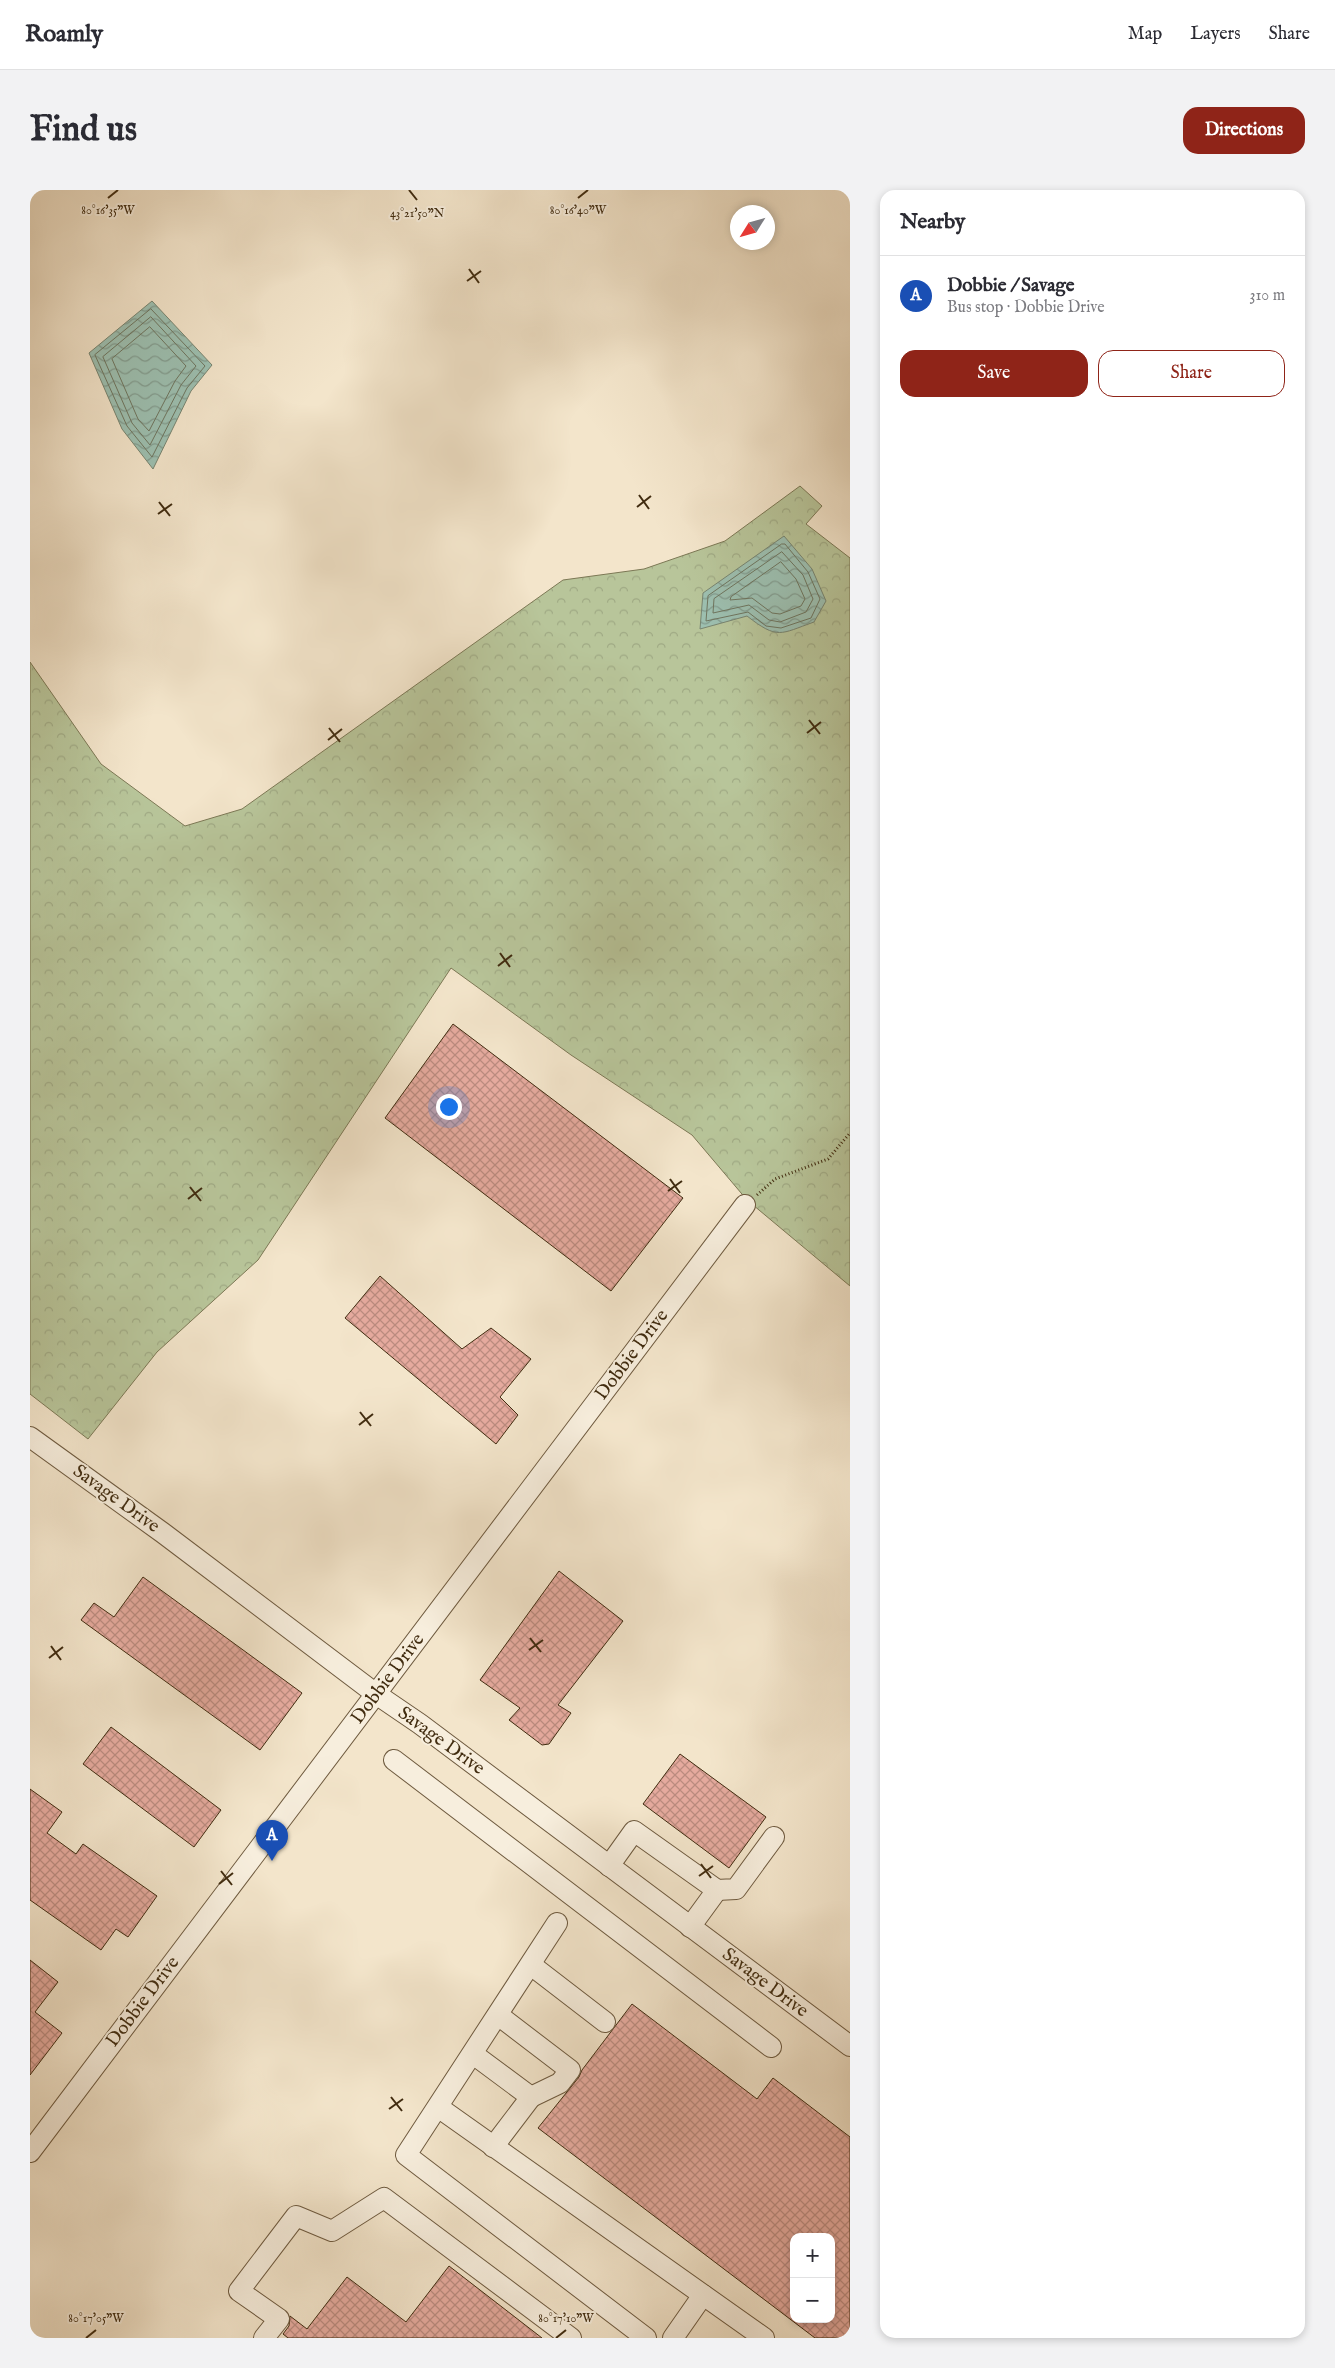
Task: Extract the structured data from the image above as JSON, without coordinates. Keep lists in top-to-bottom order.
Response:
{
  "streets": {
    "street": ["Dobbie Drive", "Savage Drive"]
  },
  "crossings": [
    ["Dobbie Drive", "Savage Drive"]
  ],
  "north": "bottom left",
  "page": {
    "header": "Roamly",
    "nav": ["Map", "Layers", "Share"],
    "buttons": [
      "Directions",
      ["Save", "Share"]
    ],
    "title": "Find us",
    "heading": "Nearby",
    "list": [
      {
        "mark": "A",
        "name": "Dobbie / Savage",
        "note": "Bus stop · Dobbie Drive",
        "value": "310 m"
      }
    ],
    "pins": "A",
    "map_buttons": ["+", "−"]
  },
  "coordinates": [
    "80°16'35\"W",
    "80°16'40\"W",
    "43°21'50\"N",
    "80°17'05\"W",
    "80°17'10\"W"
  ]
}
